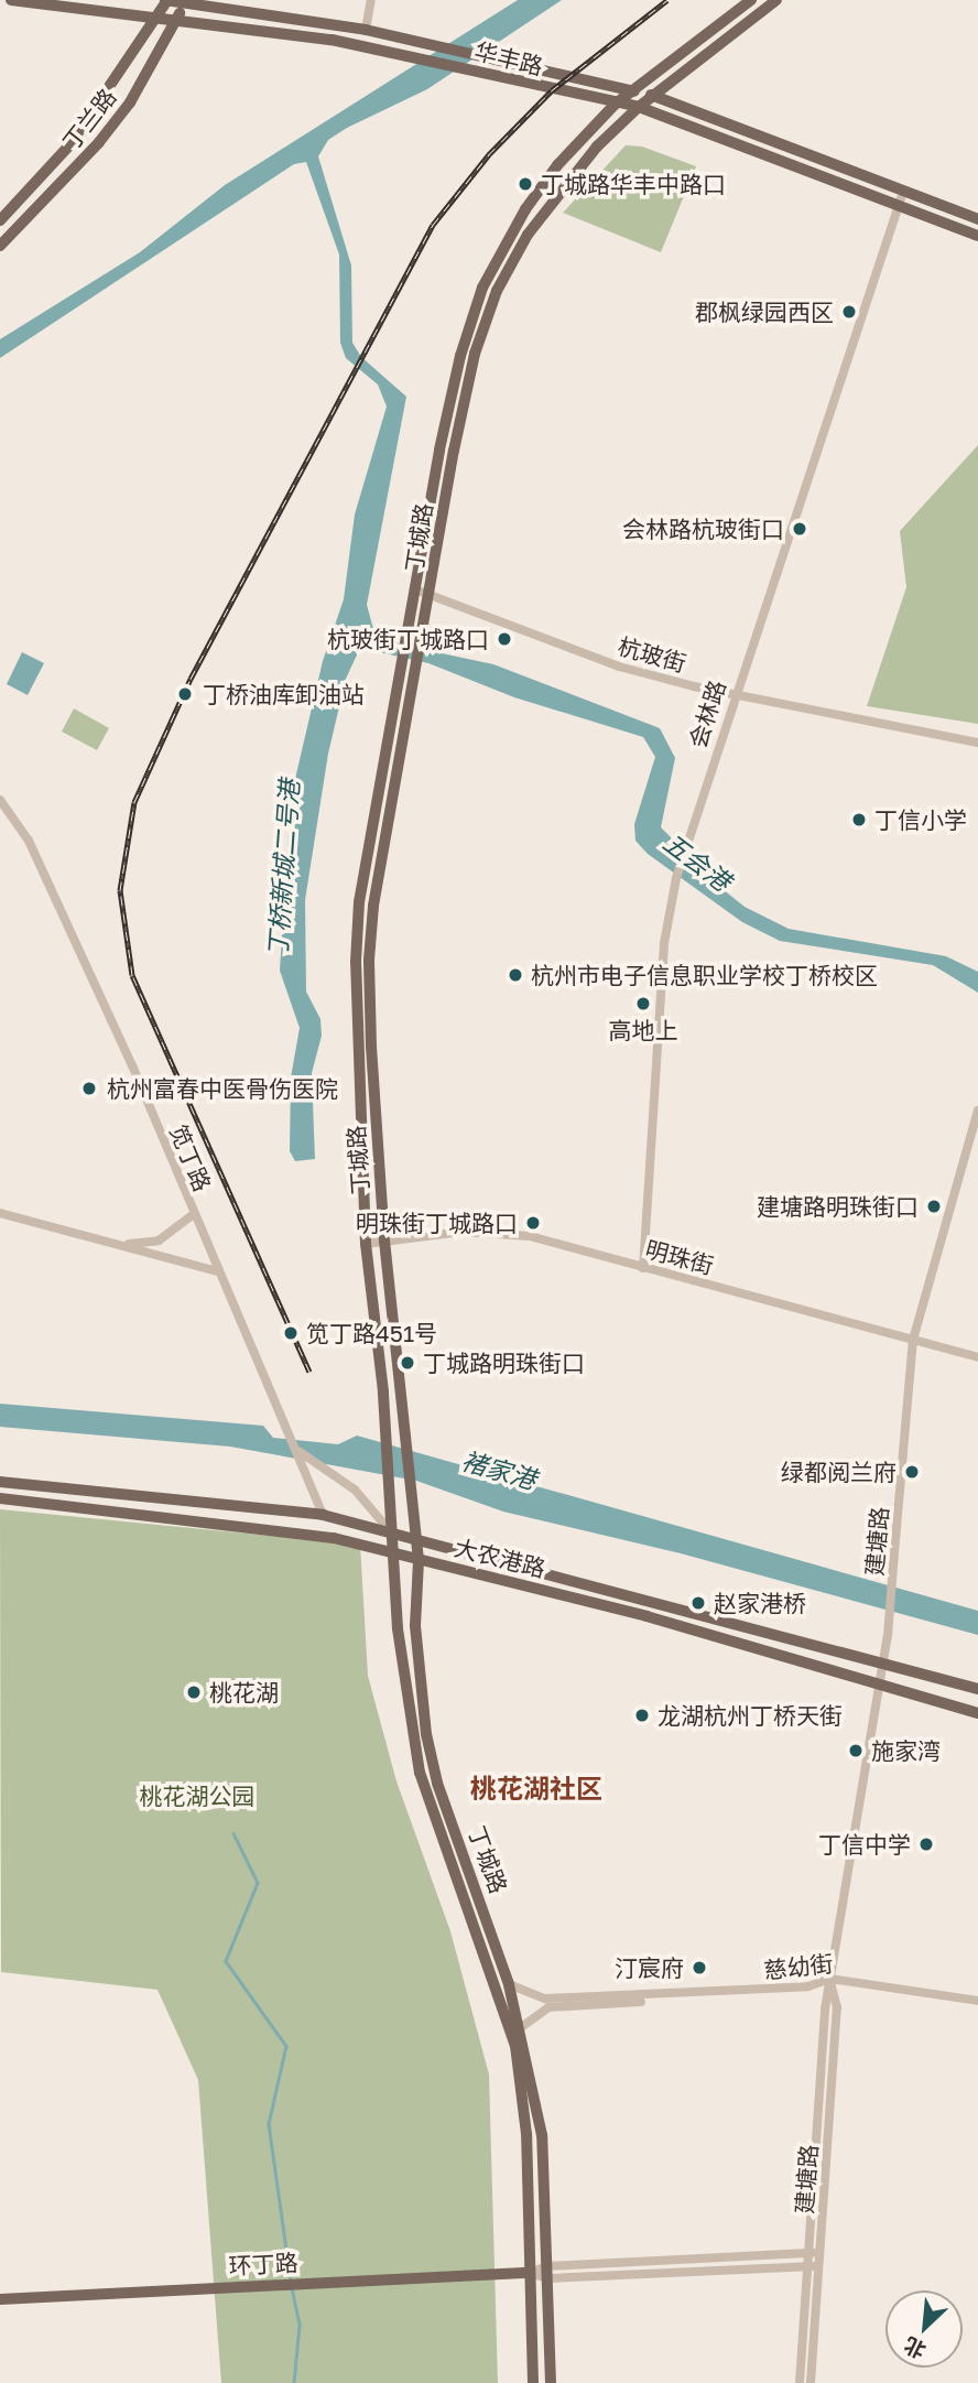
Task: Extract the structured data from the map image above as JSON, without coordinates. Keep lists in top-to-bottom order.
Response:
{
  "streets": {
    "main road": [
      "华丰路",
      "丁兰路",
      "丁城路",
      "大农港路",
      "环丁路"
    ],
    "street": [
      "杭玻街",
      "会林路",
      "笕丁路",
      "明珠街",
      "建塘路",
      "慈幼街"
    ]
  },
  "crossings": [
    ["华丰路", "丁兰路"],
    ["华丰路", "丁城路"],
    ["华丰路", "会林路"],
    ["丁城路", "杭玻街"],
    ["丁城路", "明珠街"],
    ["丁城路", "大农港路"],
    ["丁城路", "慈幼街"],
    ["丁城路", "环丁路"],
    ["杭玻街", "会林路"],
    ["会林路", "明珠街"],
    ["笕丁路", "大农港路"],
    ["明珠街", "建塘路"],
    ["建塘路", "大农港路"],
    ["建塘路", "慈幼街"],
    ["建塘路", "环丁路"]
  ],
  "districts": ["桃花湖社区"],
  "water": ["五会港", "丁桥新城二号港", "褚家港"],
  "parks": ["桃花湖公园"],
  "places": [
    "丁城路华丰中路口",
    "郡枫绿园西区",
    "会林路杭玻街口",
    "杭玻街丁城路口",
    "丁桥油库卸油站",
    "丁信小学",
    "杭州市电子信息职业学校丁桥校区",
    "高地上",
    "杭州富春中医骨伤医院",
    "建塘路明珠街口",
    "明珠街丁城路口",
    "笕丁路451号",
    "丁城路明珠街口",
    "绿都阅兰府",
    "赵家港桥",
    "桃花湖",
    "龙湖杭州丁桥天街",
    "施家湾",
    "丁信中学",
    "汀宸府"
  ],
  "north": "bottom left"
}
